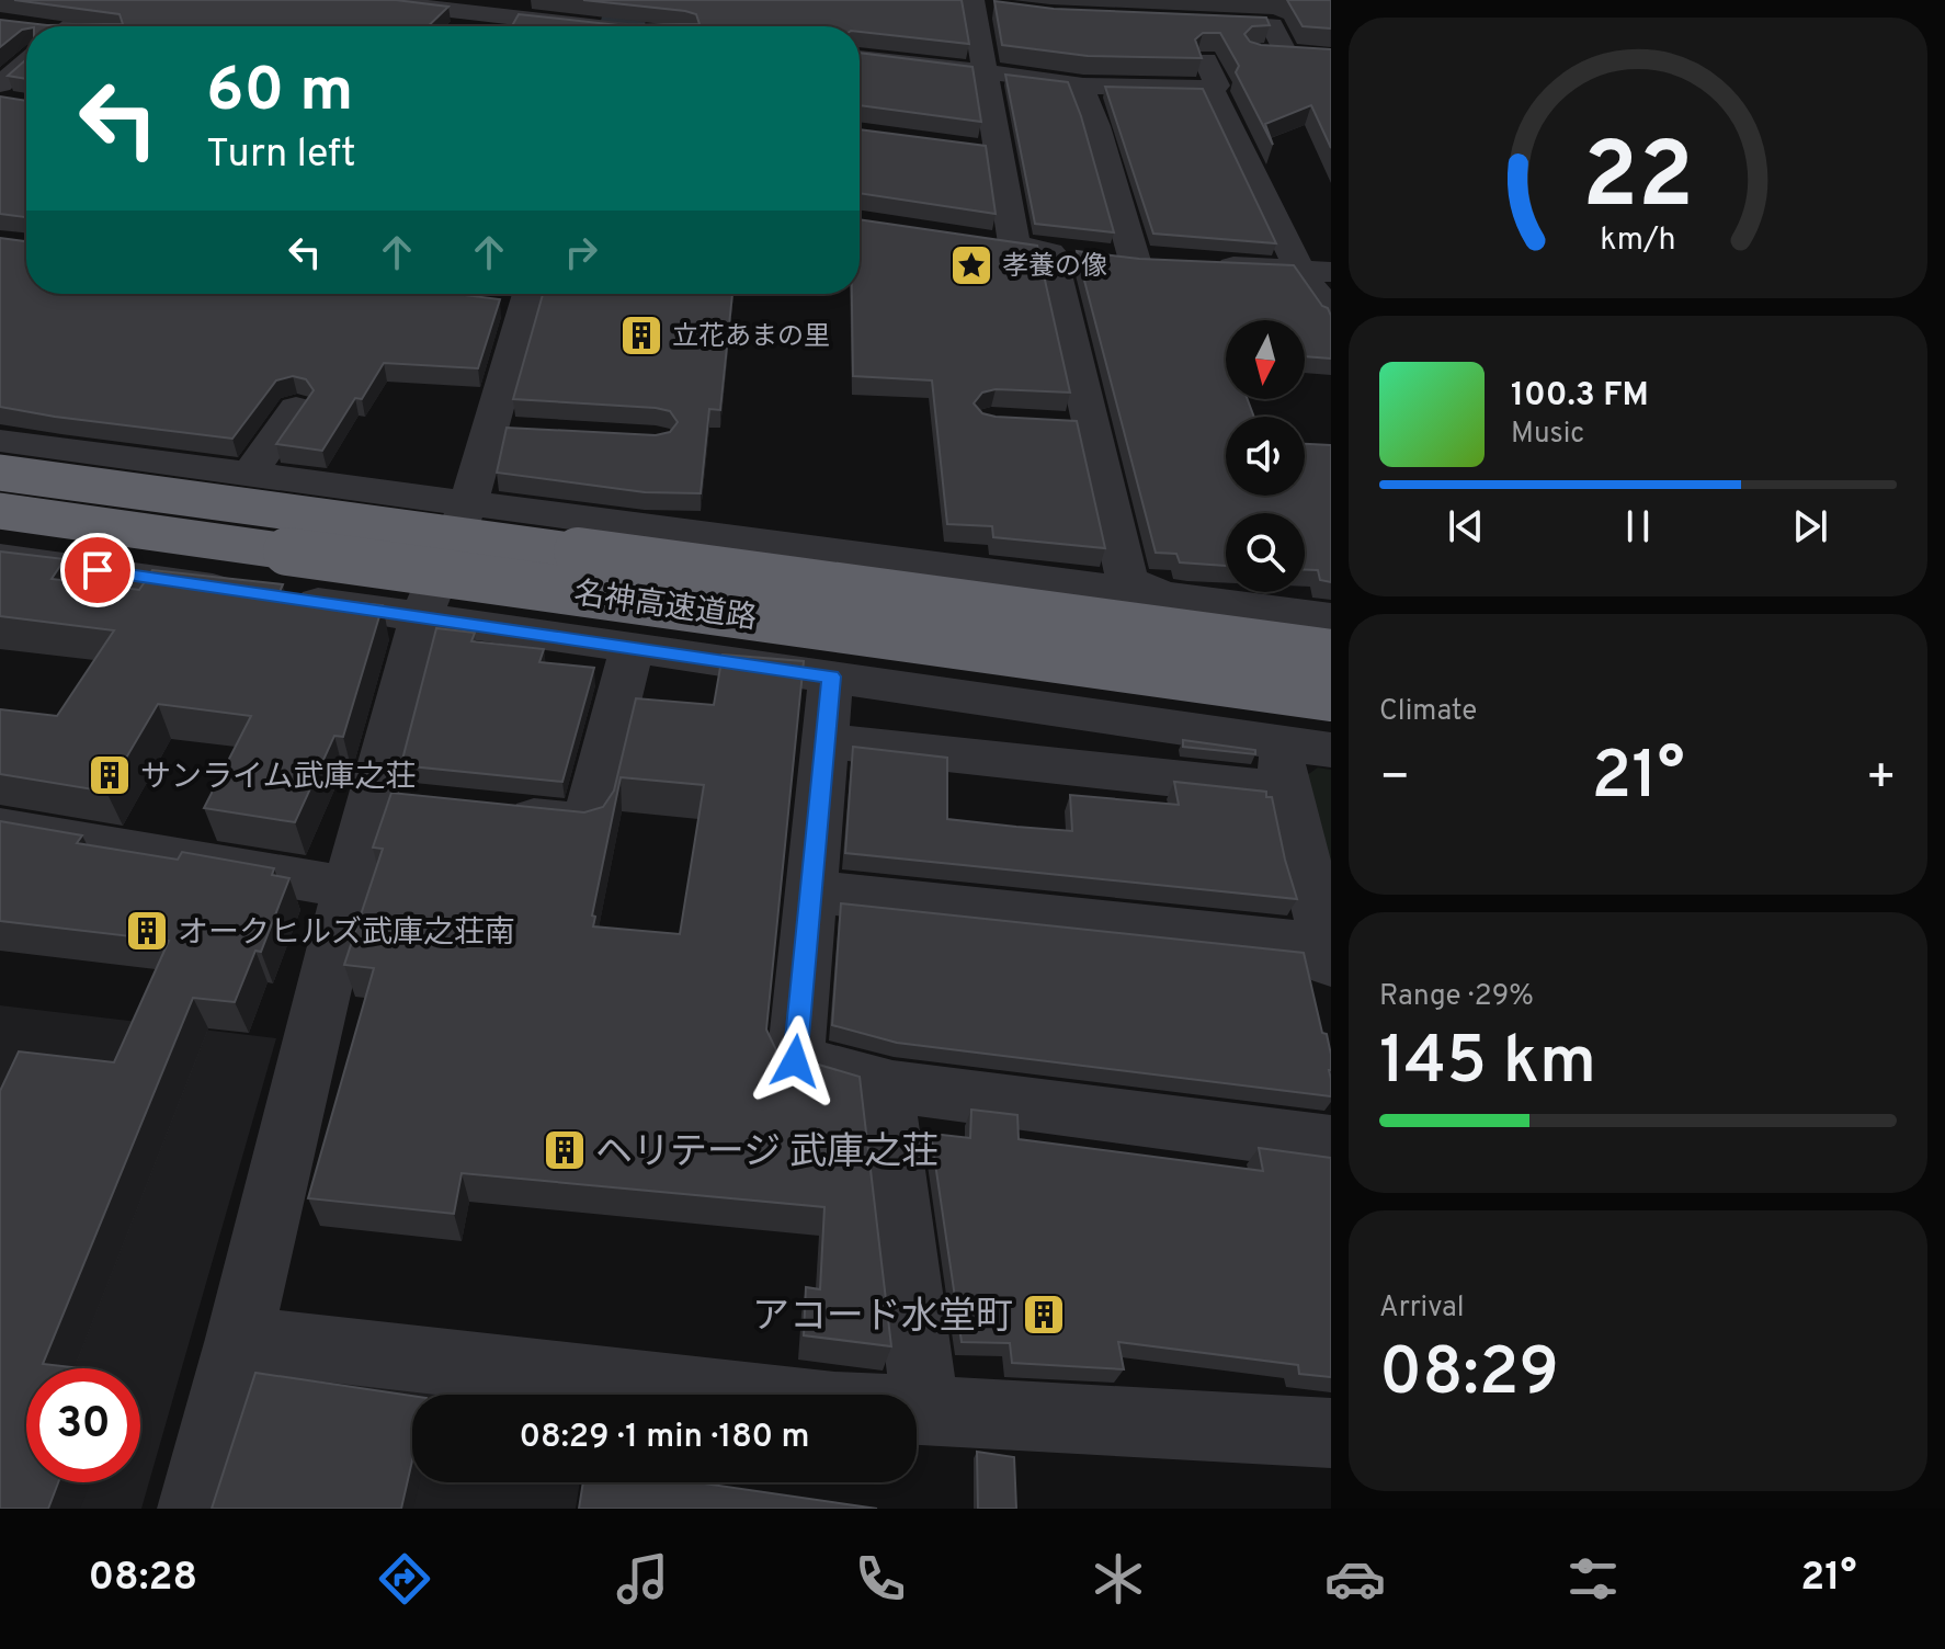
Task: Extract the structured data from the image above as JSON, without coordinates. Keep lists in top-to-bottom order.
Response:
{
  "streets": {
    "highway": ["名神高速道路"]
  },
  "places": {
    "place": ["孝養の像"],
    "building": [
      "立花あまの里",
      "サンライム武庫之荘",
      "オークヒルズ武庫之荘南",
      "ヘリテージ 武庫之荘",
      "アコード水堂町"
    ]
  },
  "north": "bottom",
  "page": {
    "turn": ["60 m", "Turn left"],
    "song": ["100.3 FM", "Music"],
    "tile": [
      "Climate",
      ["Range · 29%", "145 km"],
      ["Arrival", "08:29"]
    ],
    "heat": ["−", "21°", "+"],
    "limit": "30",
    "trip": "08:29 · 1 min · 180 m",
    "tabs": ["08:28", "21°"],
    "gauge": ["22", "km/h"]
  }
}
